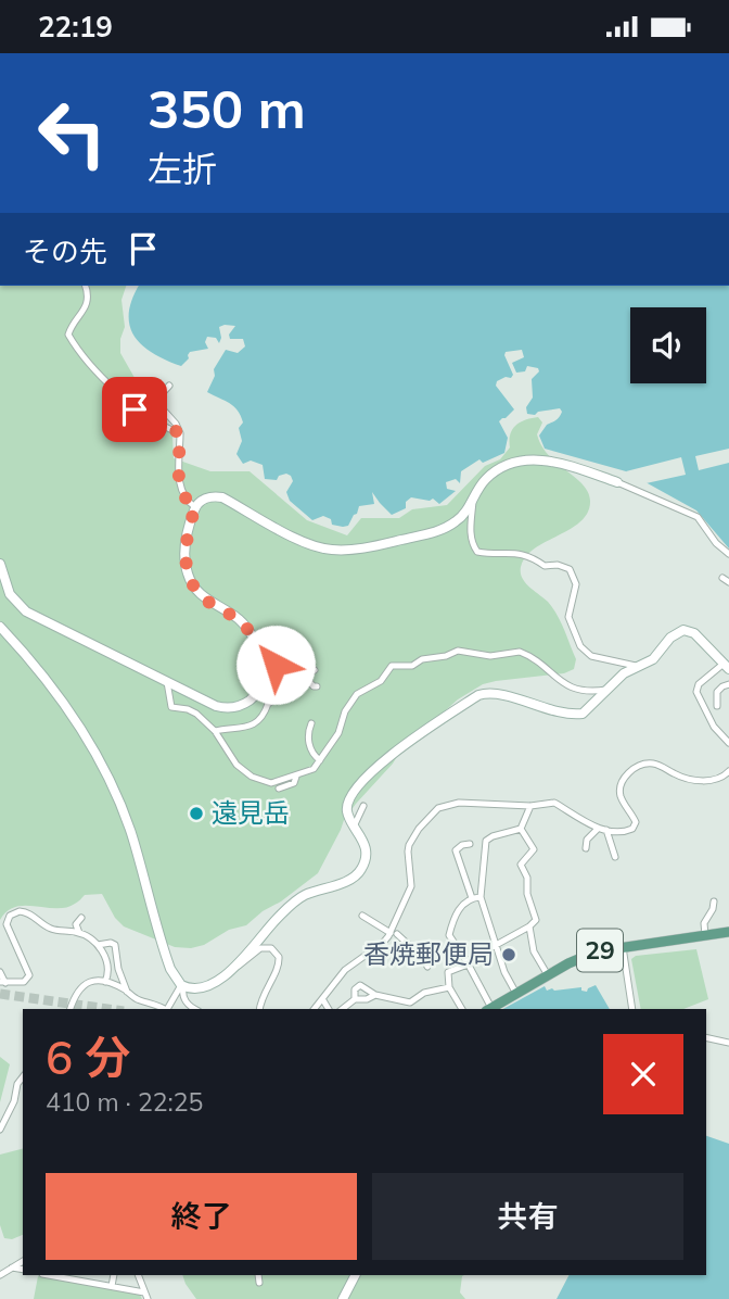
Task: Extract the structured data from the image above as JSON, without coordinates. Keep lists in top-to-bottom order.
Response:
{
  "streets": {
    "main road": ["29"]
  },
  "places": ["遠見岳", "香焼郵便局"],
  "page": {
    "status": "22:19",
    "turn": ["350 m", "左折"],
    "then": "その先",
    "heading": ["6 分", "410 m · 22:25"],
    "buttons": ["終了", "共有"]
  }
}
